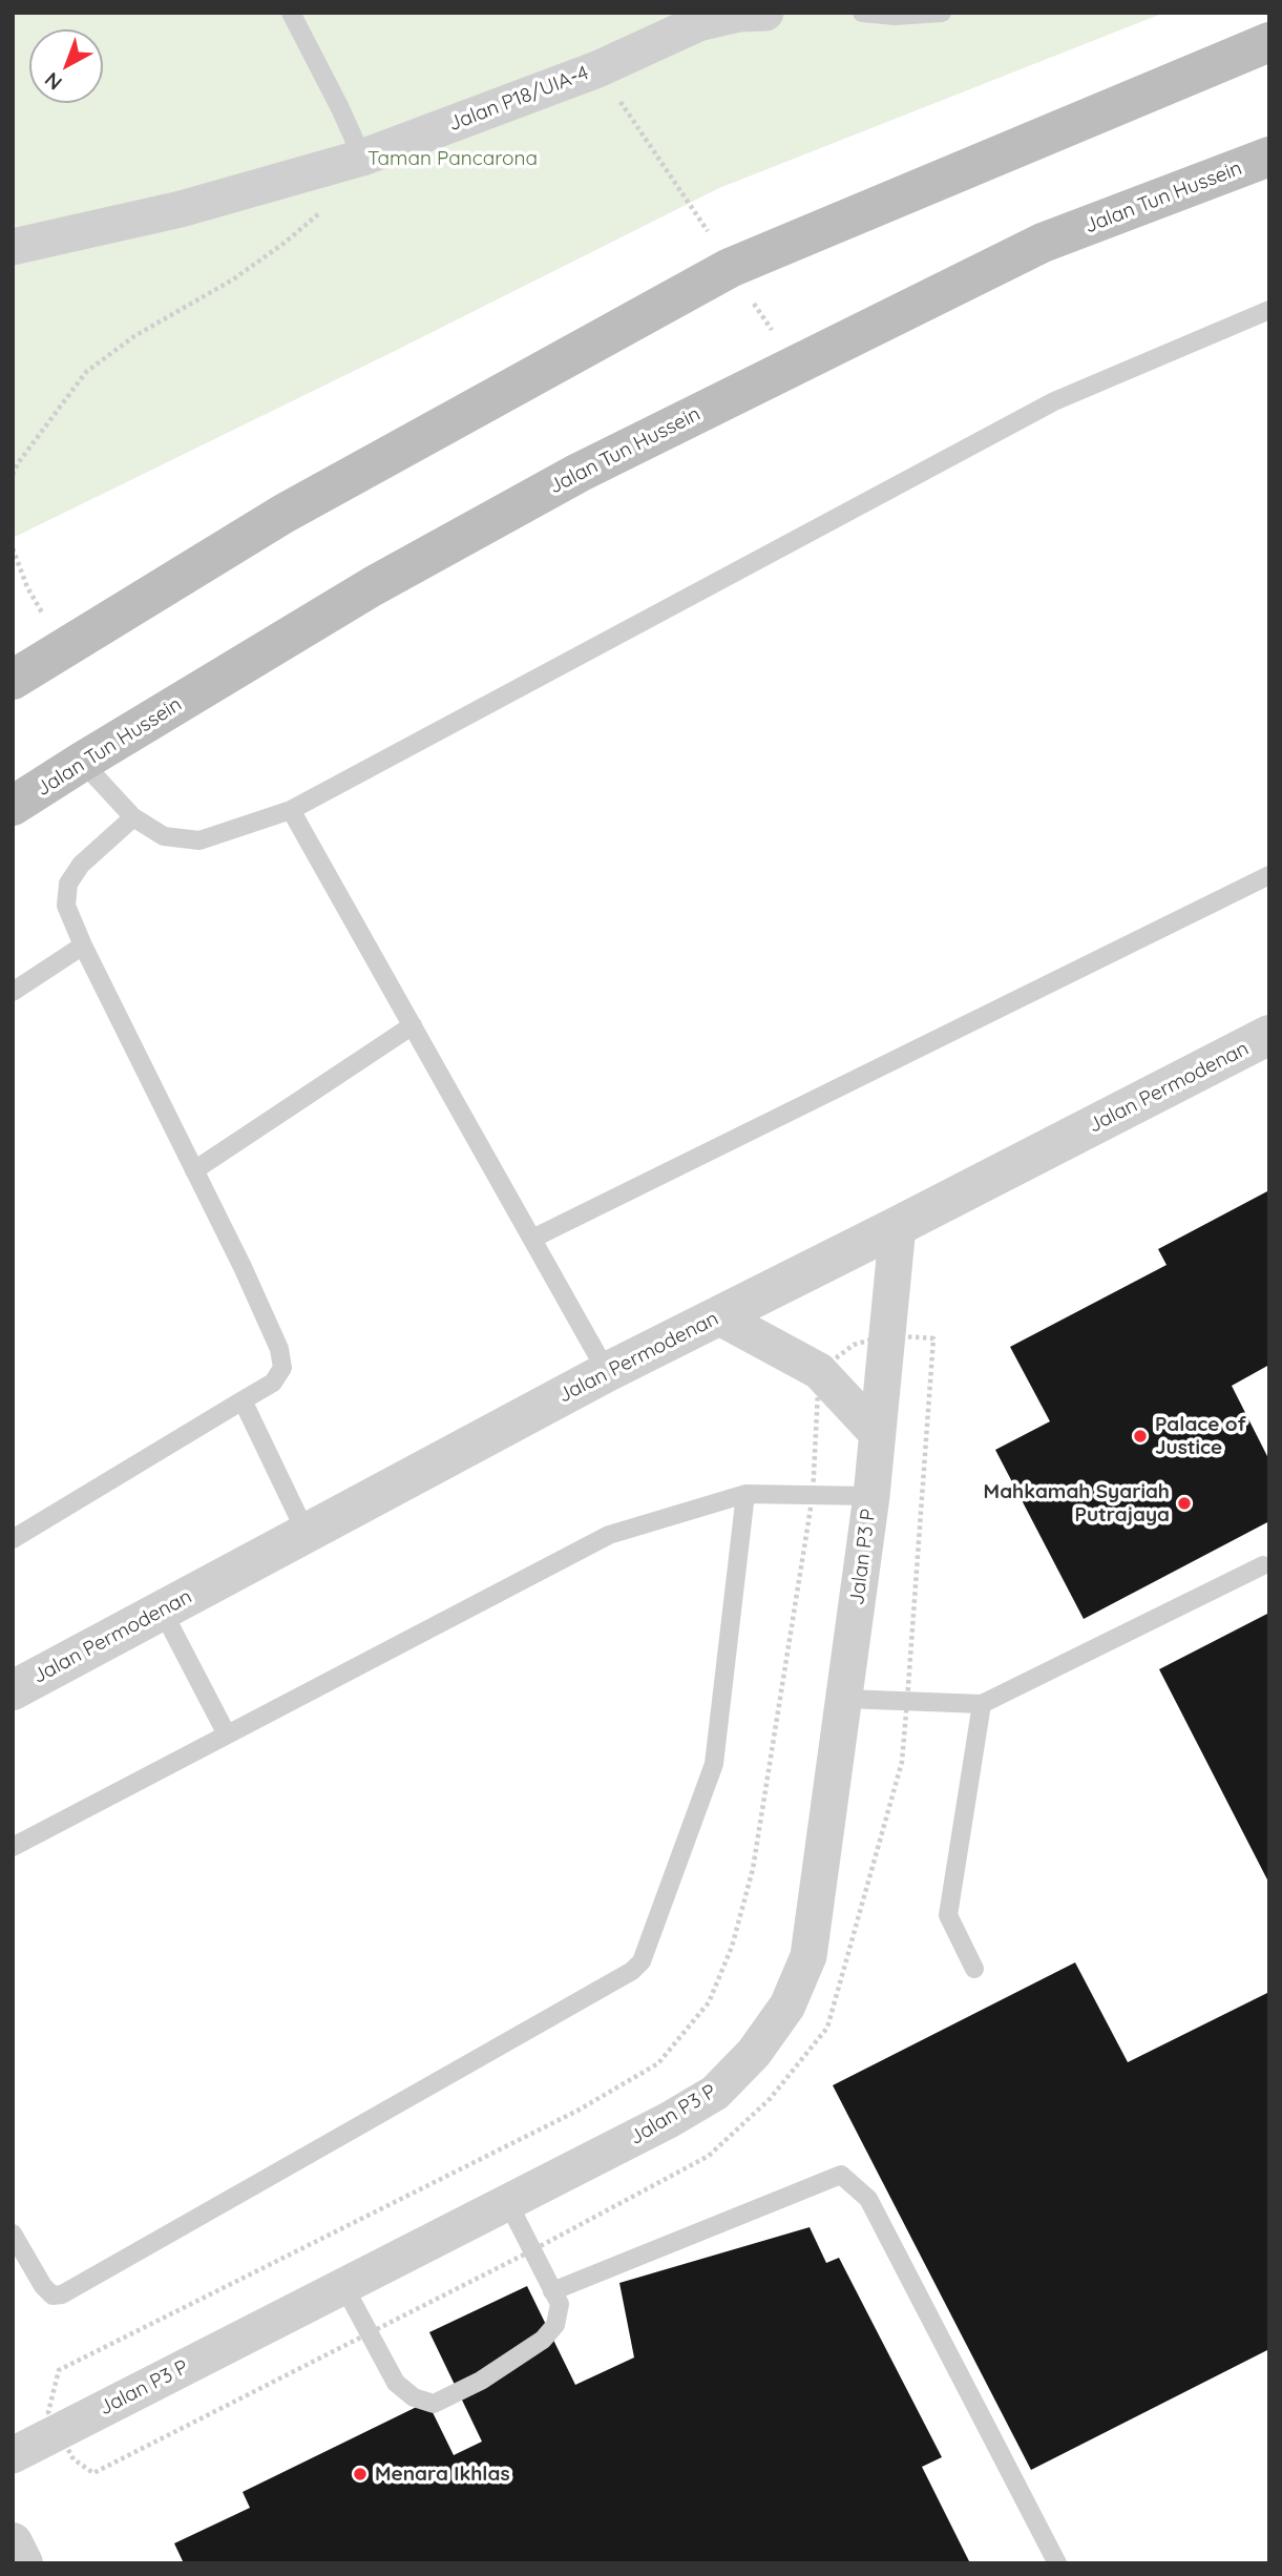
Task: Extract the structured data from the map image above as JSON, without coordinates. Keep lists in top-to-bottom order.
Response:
{
  "streets": {
    "main road": ["Jalan Tun Hussein"],
    "street": ["Jalan P18/UIA-4", "Jalan Permodenan", "Jalan P3 P"]
  },
  "crossings": [
    ["Jalan Permodenan", "Jalan P3 P"]
  ],
  "parks": ["Taman Pancarona"],
  "places": ["Palace of Justice", "Mahkamah Syariah Putrajaya", "Menara Ikhlas"],
  "north": "bottom left"
}
